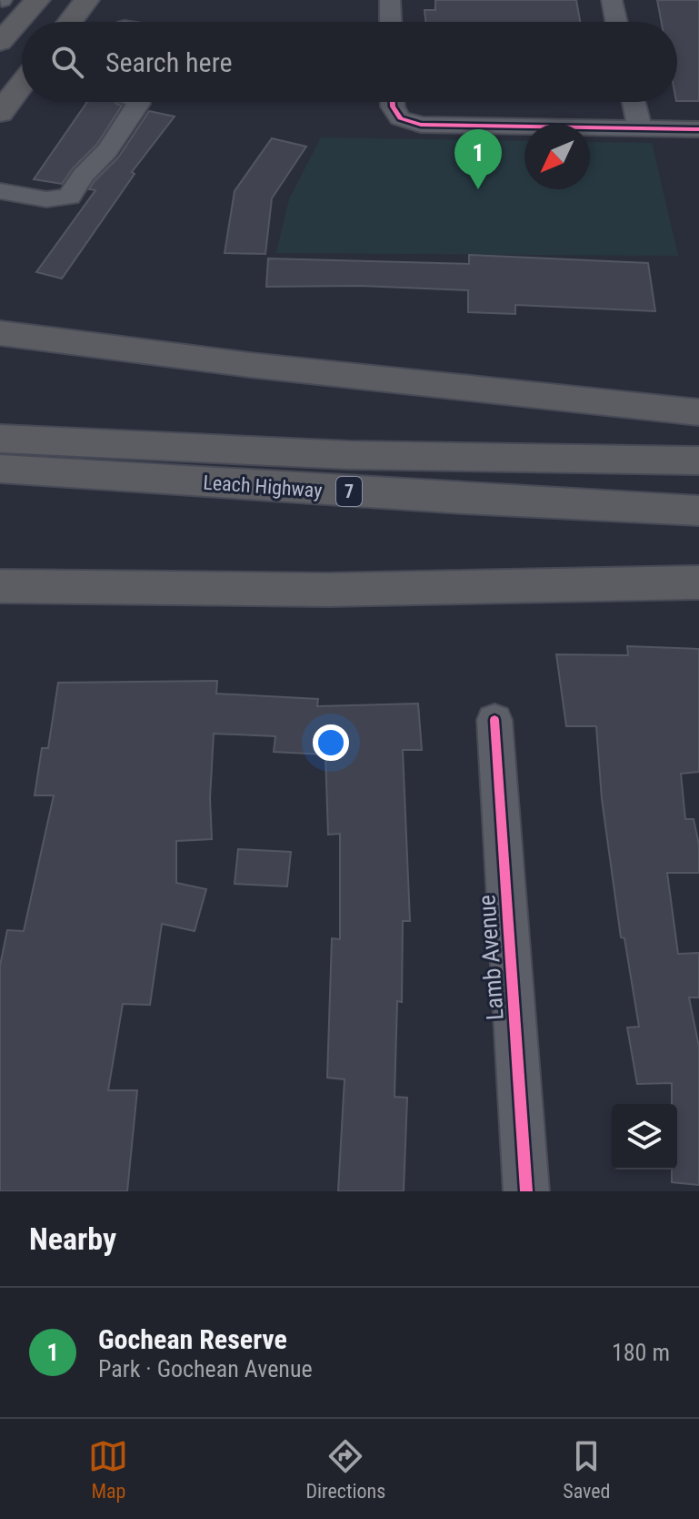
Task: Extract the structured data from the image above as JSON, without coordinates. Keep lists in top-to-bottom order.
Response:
{
  "streets": {
    "highway": ["Leach Highway", "7"],
    "street": ["Lamb Avenue"]
  },
  "north": "bottom left",
  "page": {
    "search": "Search here",
    "pins": "1",
    "heading": "Nearby",
    "list": [
      {
        "mark": "1",
        "name": "Gochean Reserve",
        "note": "Park · Gochean Avenue",
        "value": "180 m"
      }
    ],
    "nav": ["Map", "Directions", "Saved"]
  }
}
